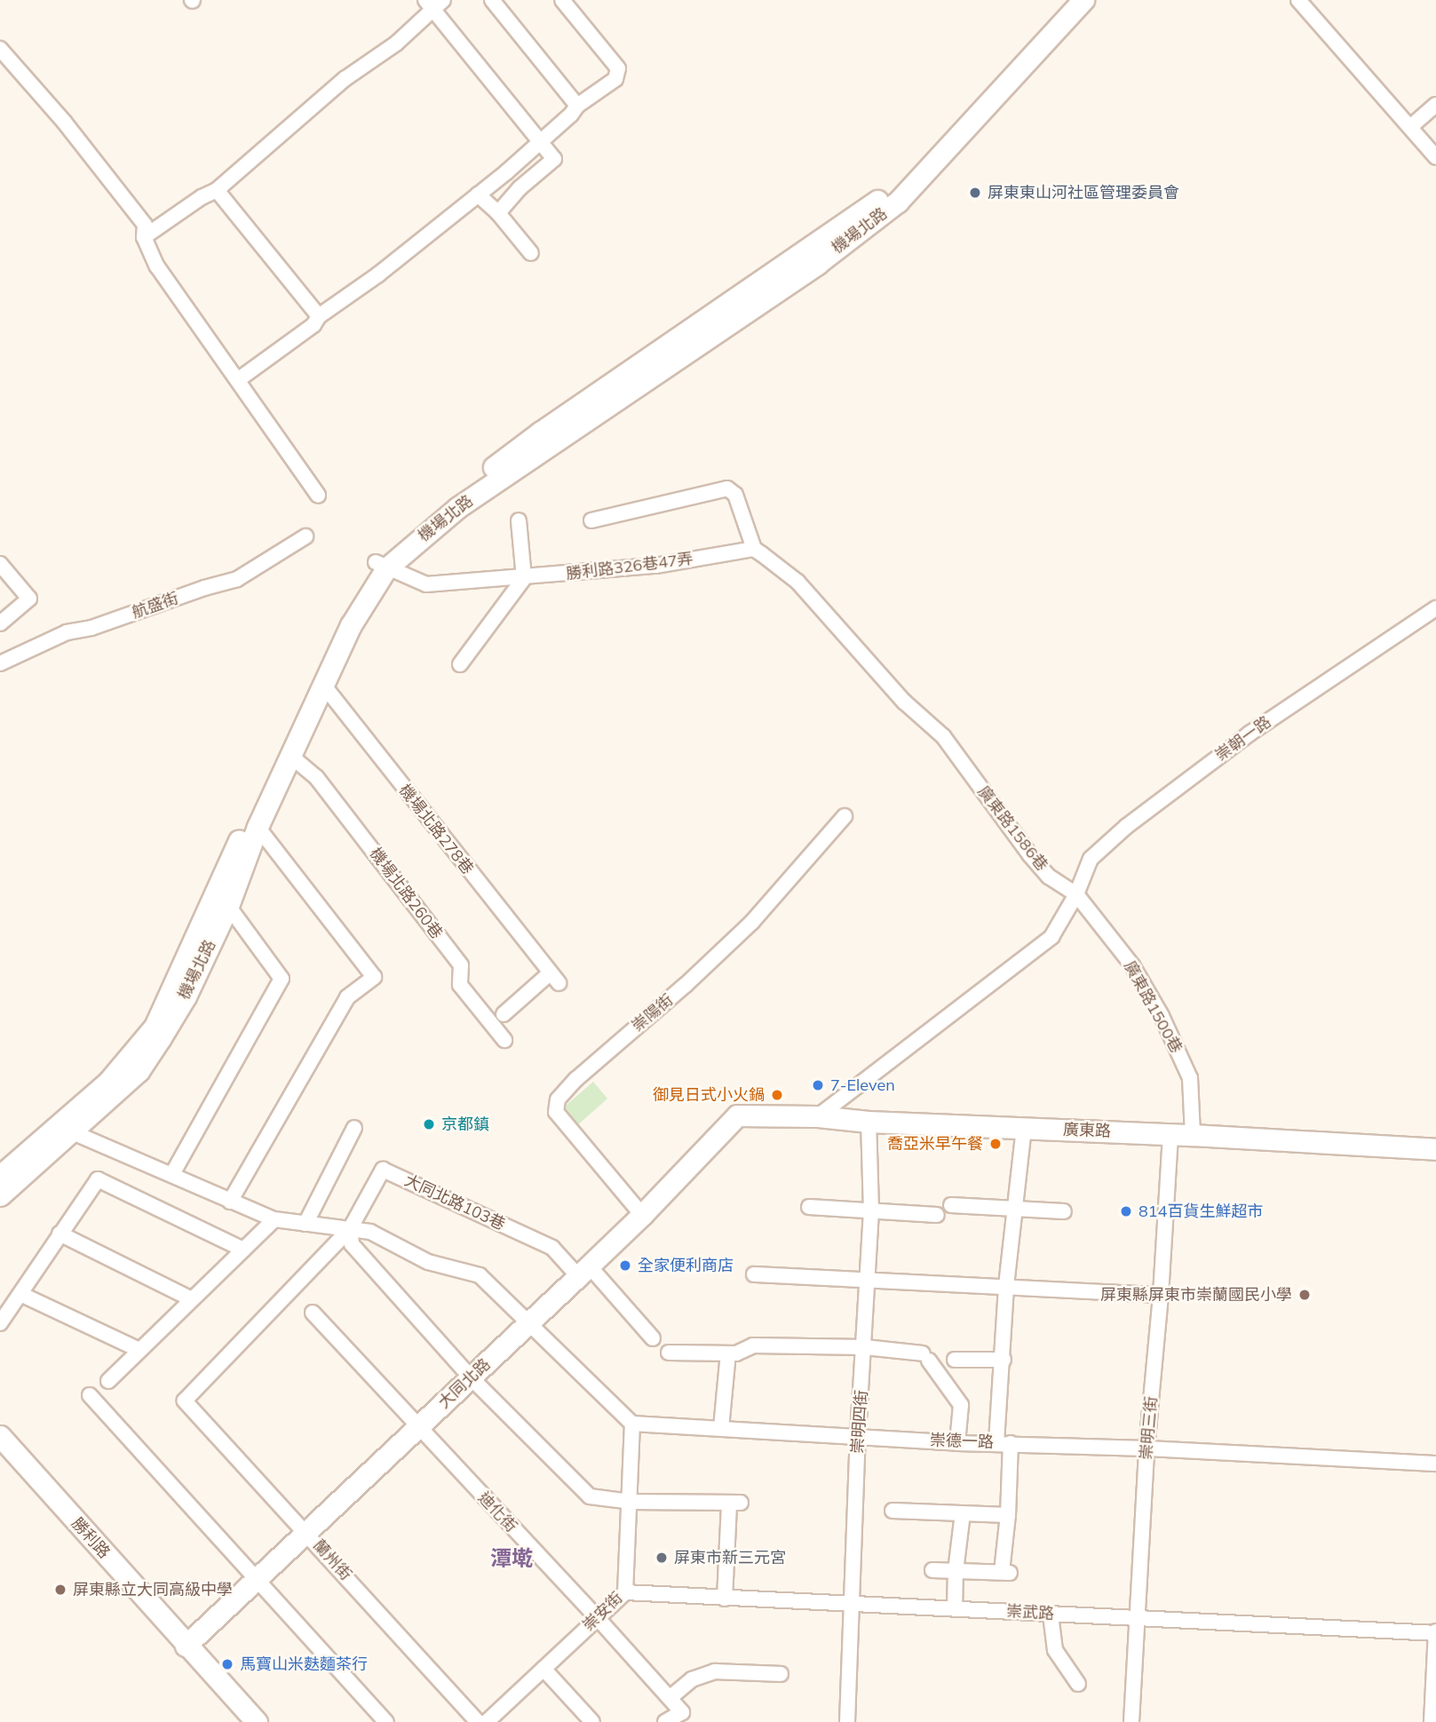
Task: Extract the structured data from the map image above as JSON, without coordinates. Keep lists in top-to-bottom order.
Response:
{
  "streets": {
    "street": [
      "機場北路",
      "勝利路326巷47弄",
      "航盛街",
      "崇朝一路",
      "廣東路1586巷",
      "機場北路278巷",
      "機場北路260巷",
      "廣東路1500巷",
      "崇陽街",
      "廣東路",
      "大同北路103巷",
      "大同北路",
      "崇明四街",
      "崇明三街",
      "崇德一路",
      "迪化街",
      "勝利路",
      "蘭州街",
      "崇安街",
      "崇武路"
    ]
  },
  "crossings": [
    ["機場北路", "勝利路326巷47弄"],
    ["機場北路", "機場北路278巷"],
    ["機場北路", "機場北路260巷"],
    ["勝利路326巷47弄", "廣東路1586巷"],
    ["崇朝一路", "廣東路1586巷"],
    ["崇朝一路", "廣東路1500巷"],
    ["廣東路1586巷", "廣東路1500巷"],
    ["廣東路1500巷", "廣東路"],
    ["崇陽街", "大同北路"],
    ["廣東路", "大同北路"],
    ["廣東路", "崇明四街"],
    ["廣東路", "崇明三街"],
    ["大同北路103巷", "大同北路"],
    ["大同北路103巷", "蘭州街"],
    ["大同北路", "迪化街"],
    ["大同北路", "勝利路"],
    ["大同北路", "蘭州街"],
    ["崇明四街", "崇德一路"],
    ["崇明四街", "崇武路"],
    ["崇明三街", "崇德一路"],
    ["崇明三街", "崇武路"],
    ["崇德一路", "崇安街"],
    ["迪化街", "崇安街"],
    ["崇安街", "崇武路"]
  ],
  "districts": ["潭墘"],
  "places": [
    "屏東東山河社區管理委員會",
    "7-Eleven",
    "御見日式小火鍋",
    "京都鎮",
    "喬亞米早午餐",
    "814百貨生鮮超市",
    "全家便利商店",
    "屏東縣屏東市崇蘭國民小學",
    "屏東市新三元宮",
    "屏東縣立大同高級中學",
    "馬寶山米麩麵茶行"
  ]
}
